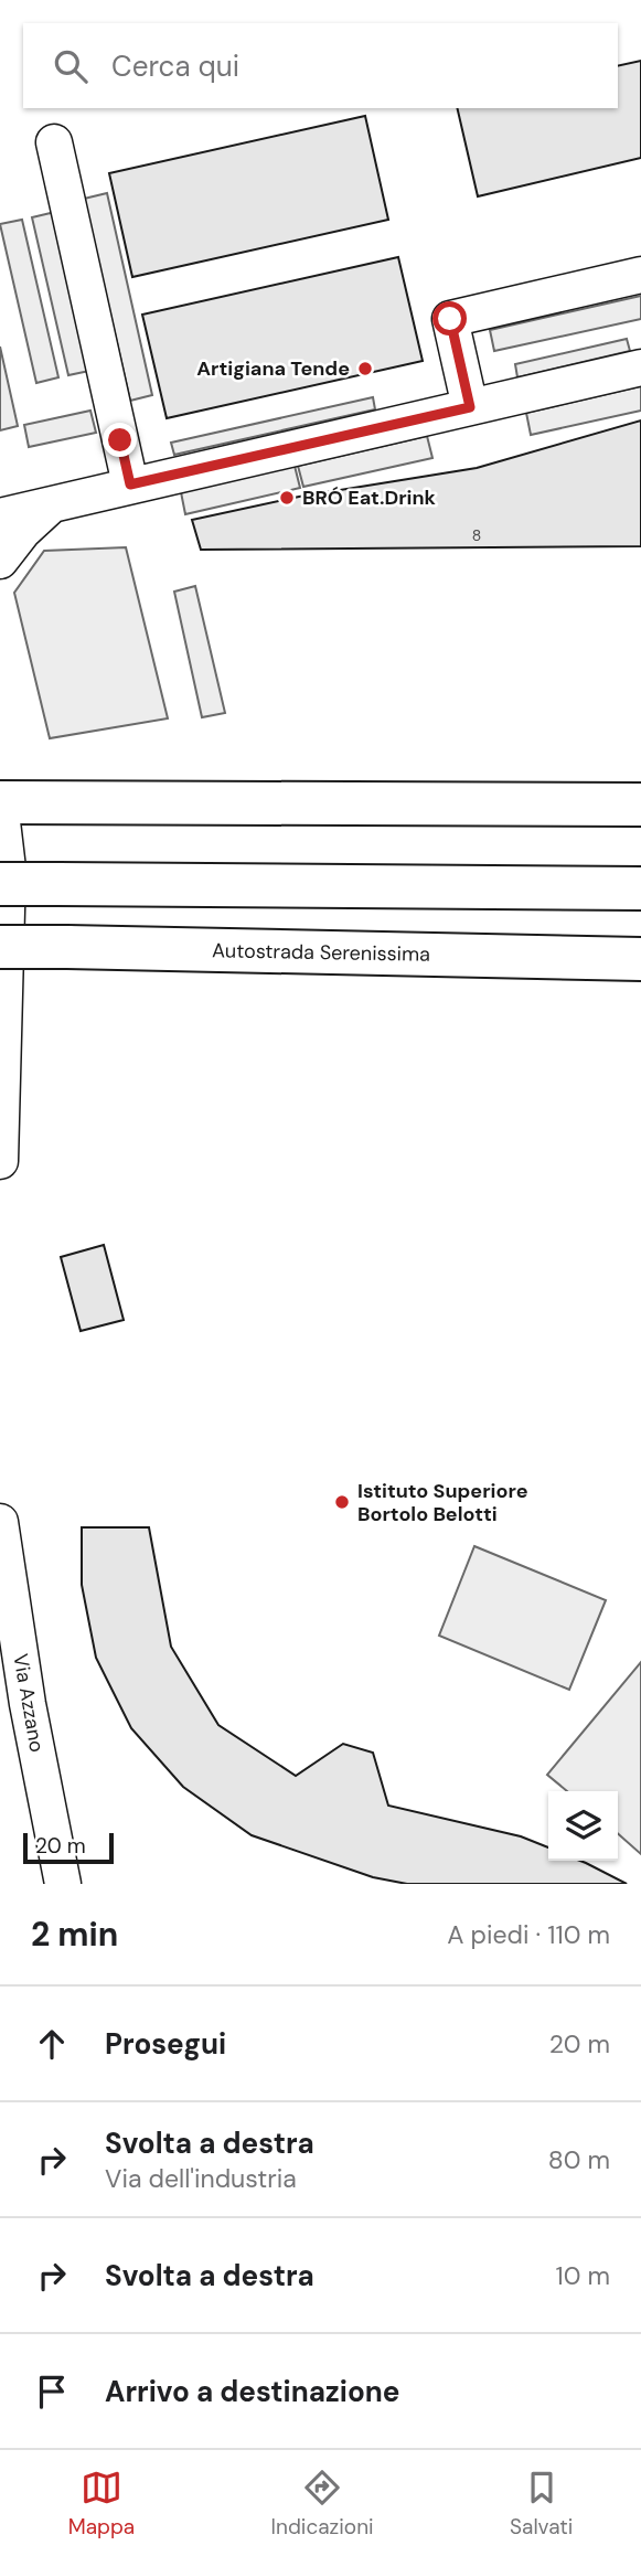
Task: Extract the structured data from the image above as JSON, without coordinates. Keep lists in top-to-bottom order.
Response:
{
  "streets": {
    "highway": ["Autostrada Serenissima"],
    "street": ["Via Azzano"]
  },
  "places": ["Artigiana Tende", "BRÓ Eat.Drink", "Istituto Superiore Bortolo Belotti"],
  "house_numbers": ["8"],
  "scale_bar": "20 m",
  "page": {
    "search": "Cerca qui",
    "scale": "20 m",
    "heading": ["2 min", "A piedi · 110 m"],
    "list": [
      ["Prosegui", "20 m"],
      ["Svolta a destra", "Via dell'industria", "80 m"],
      ["Svolta a destra", "10 m"],
      "Arrivo a destinazione"
    ],
    "nav": ["Mappa", "Indicazioni", "Salvati"]
  }
}
